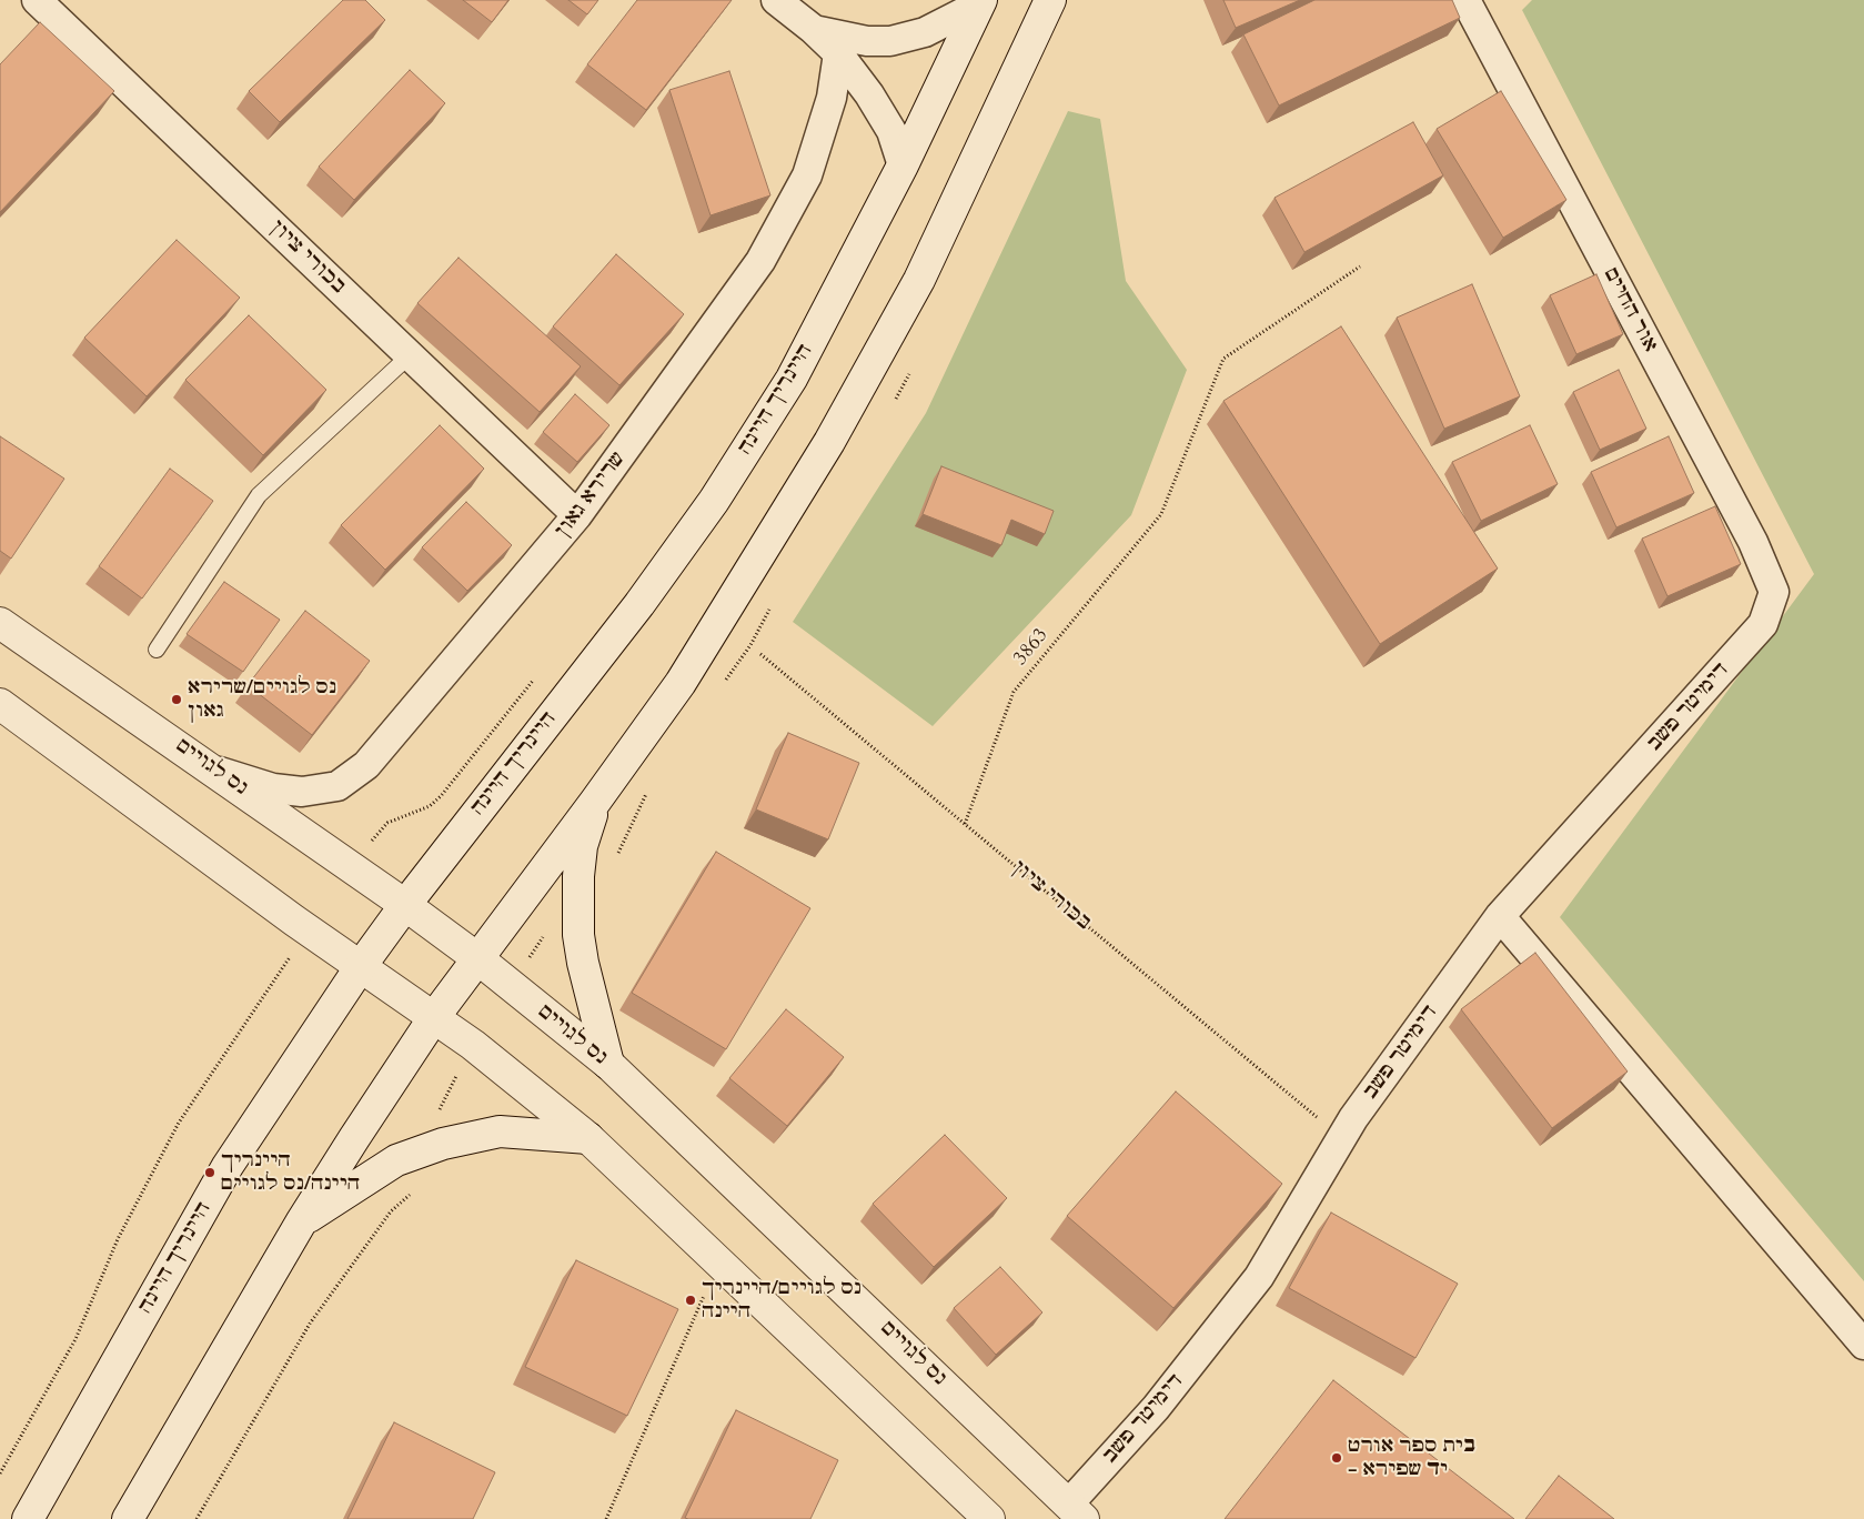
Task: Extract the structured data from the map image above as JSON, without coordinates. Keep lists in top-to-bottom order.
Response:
{
  "streets": {
    "main road": ["היינריך היינה", "נס לגויים"],
    "street": [
      "בכורי ציון",
      "אור החיים",
      "שרירא גאון",
      "דימיטר פשב"
    ],
    "path": ["3863"]
  },
  "crossings": [
    ["בכורי ציון", "שרירא גאון"],
    ["בכורי ציון", "3863"],
    ["בכורי ציון", "דימיטר פשב"],
    ["אור החיים", "דימיטר פשב"],
    ["היינריך היינה", "נס לגויים"],
    ["שרירא גאון", "נס לגויים"],
    ["דימיטר פשב", "נס לגויים"]
  ],
  "places": [
    "נס לגויים/שרירא גאון",
    "היינריך היינה/נס לגויים",
    "נס לגויים/היינריך היינה",
    "בית ספר אורט - יד שפירא"
  ]
}
